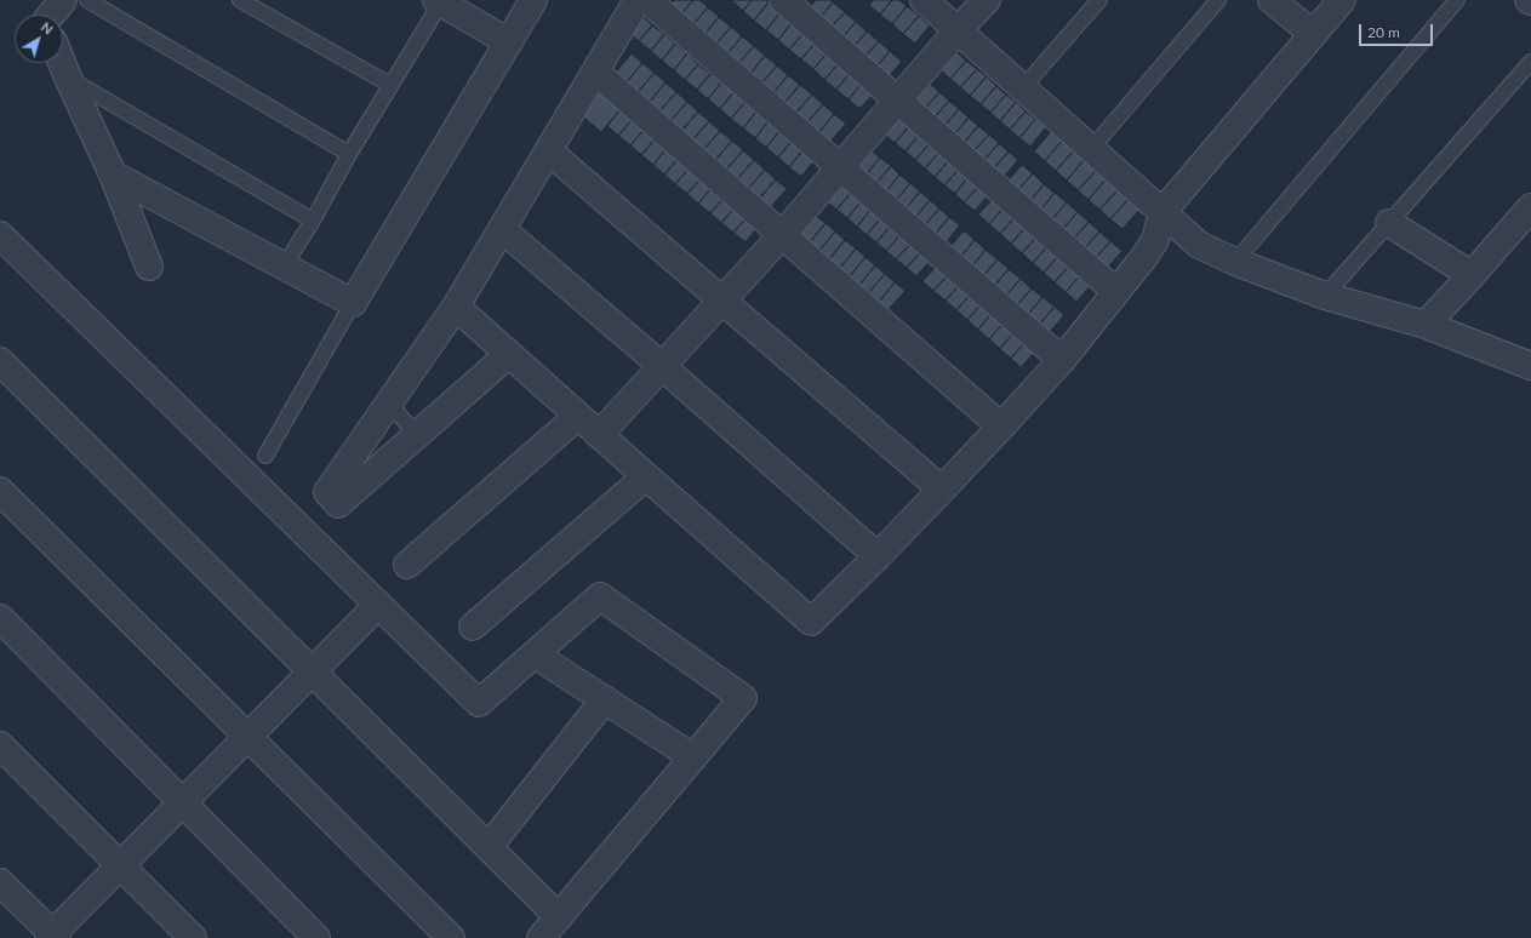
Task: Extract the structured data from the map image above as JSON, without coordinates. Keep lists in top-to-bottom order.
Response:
{
  "scale_bar": "20 m",
  "north": "top right"
}
